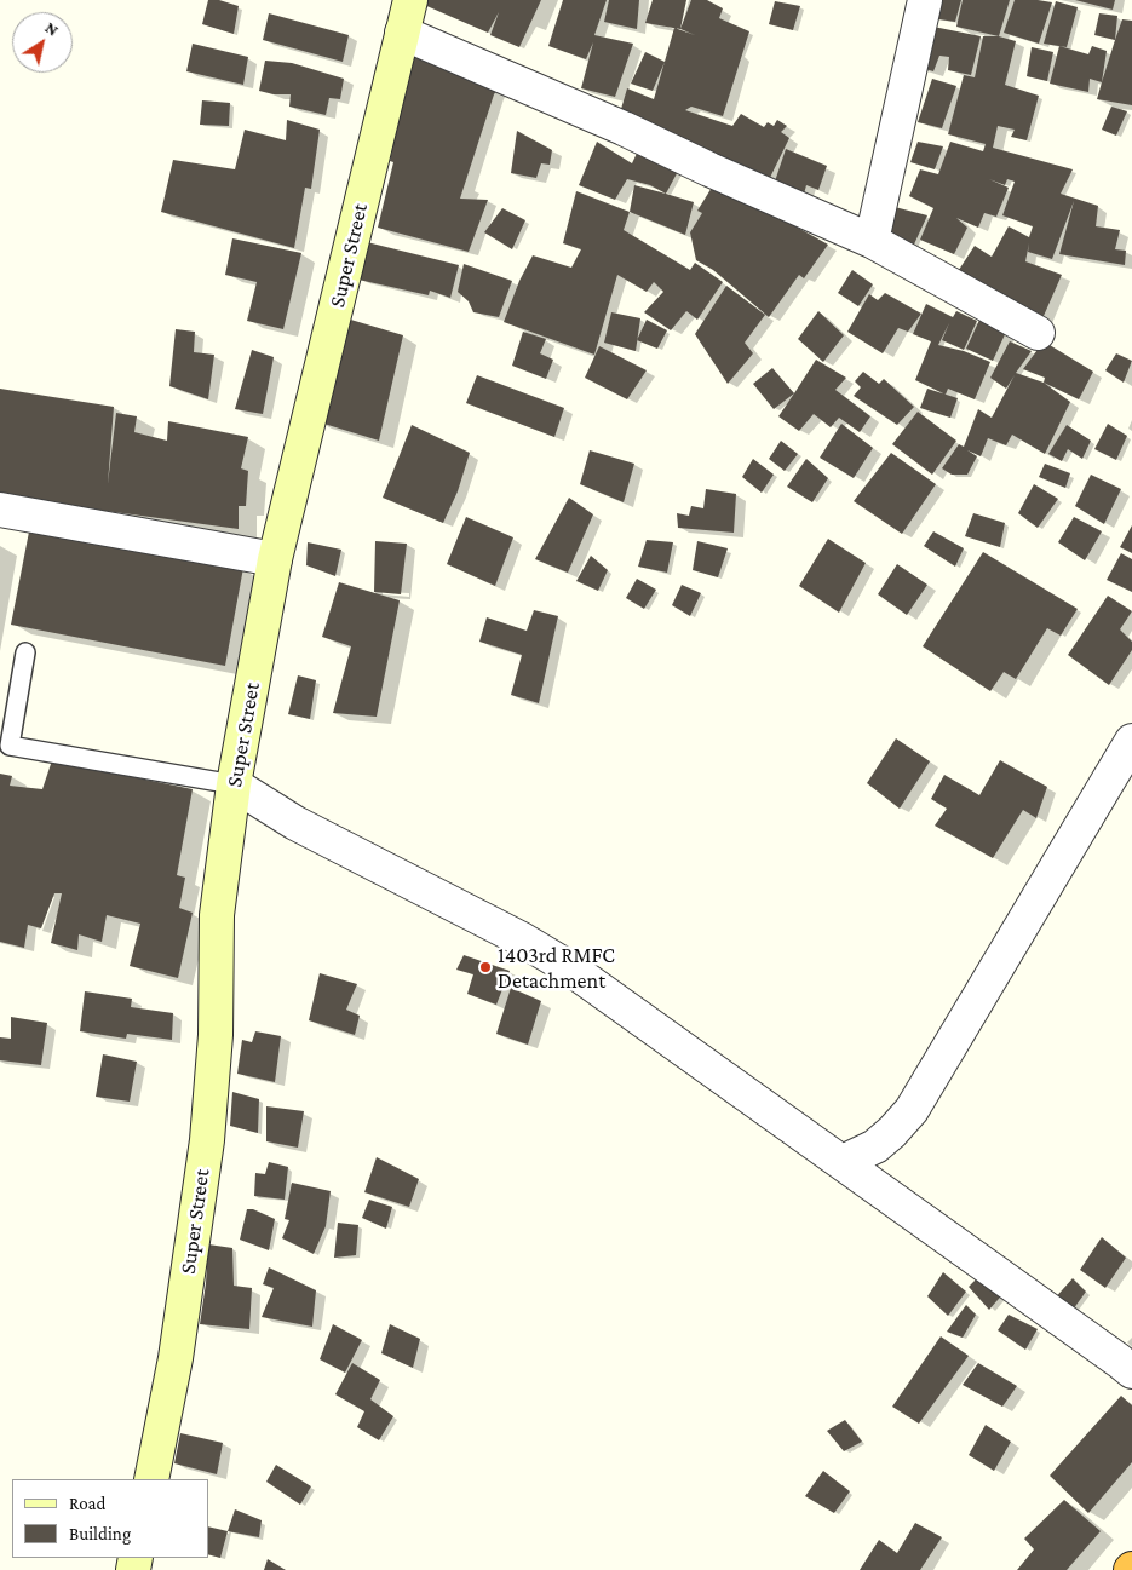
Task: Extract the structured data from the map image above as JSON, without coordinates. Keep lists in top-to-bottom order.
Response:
{
  "streets": {
    "street": ["Super Street"]
  },
  "places": ["1403rd RMFC Detachment"],
  "legend": ["Road", "Building"],
  "north": "top right"
}
